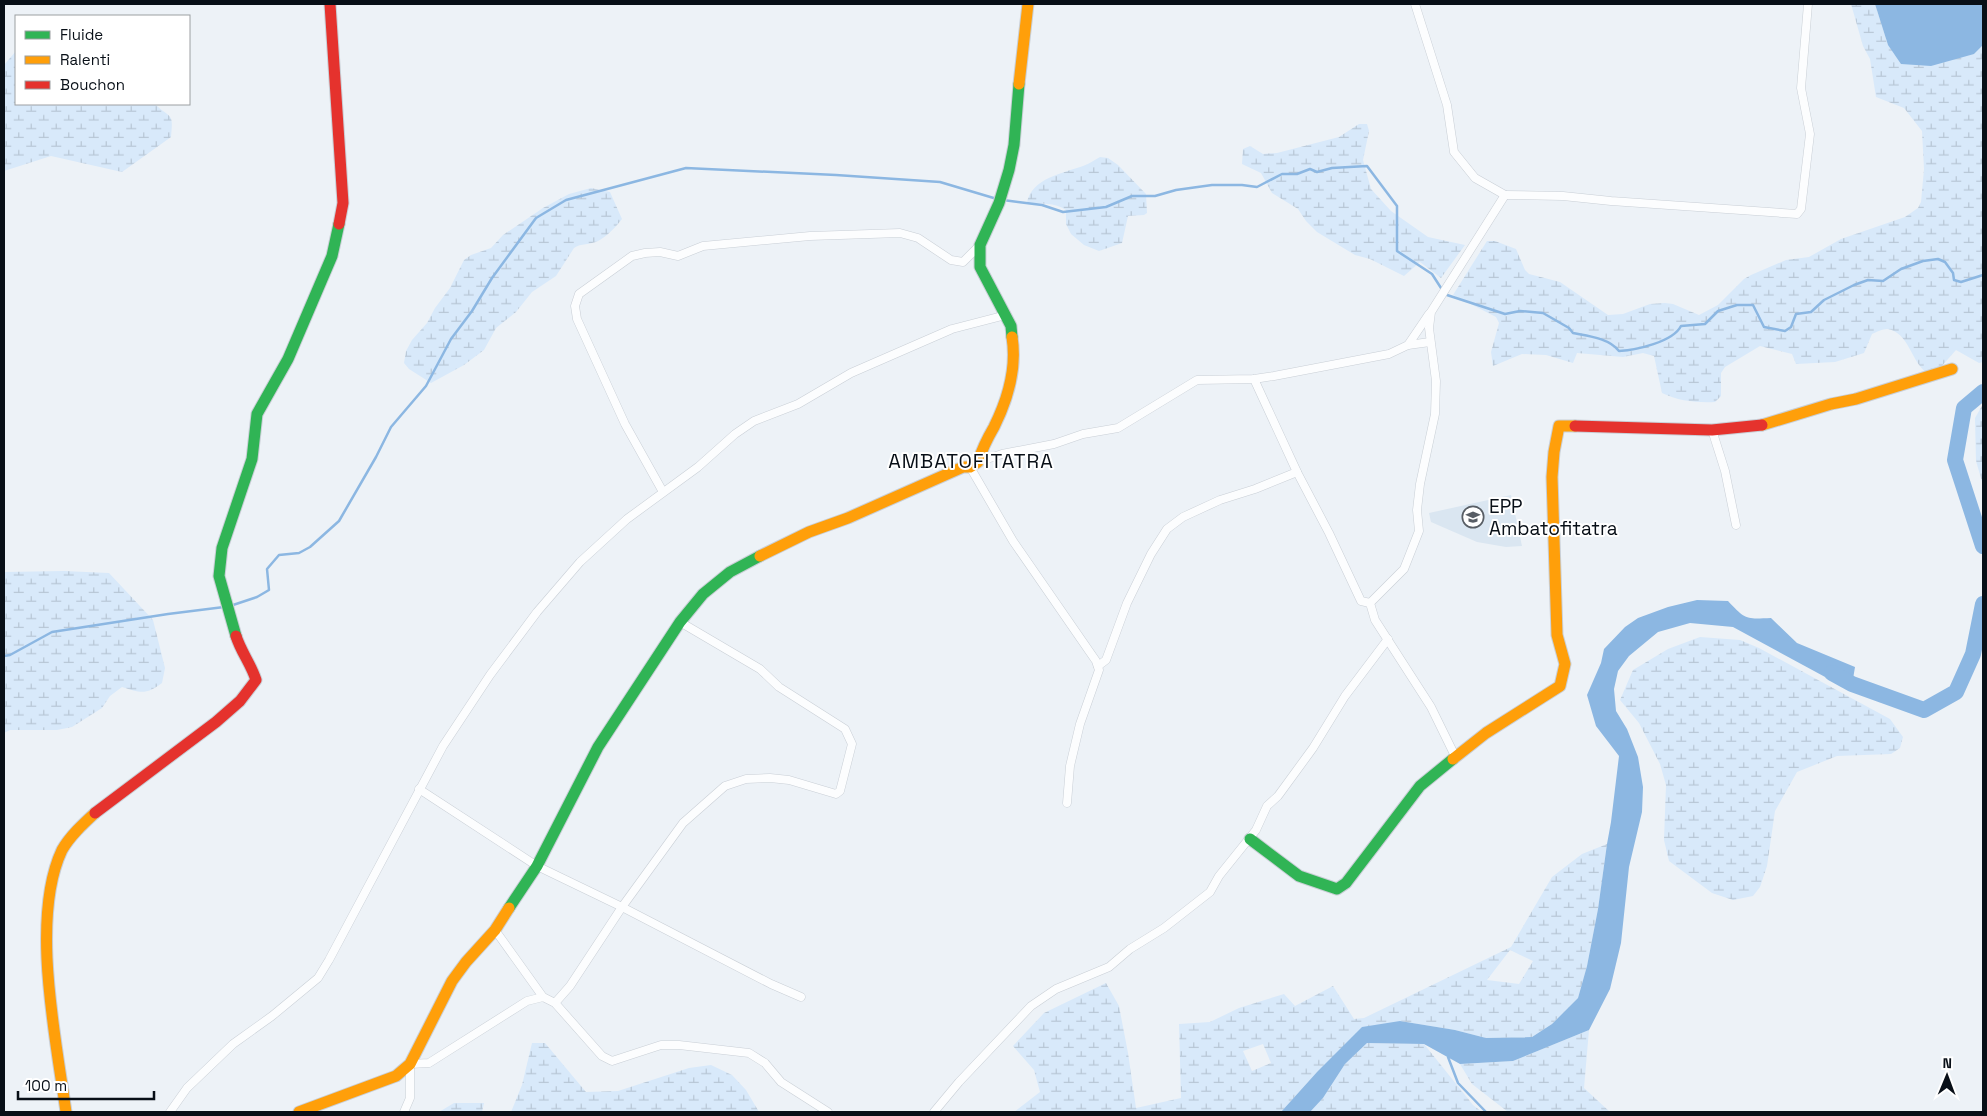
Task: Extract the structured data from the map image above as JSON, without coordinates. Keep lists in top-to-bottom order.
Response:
{
  "districts": ["AMBATOFITATRA"],
  "places": {
    "school or university": ["EPP Ambatofitatra"]
  },
  "legend": ["Fluide", "Ralenti", "Bouchon"],
  "scale_bar": "100 m",
  "north": "top"
}
